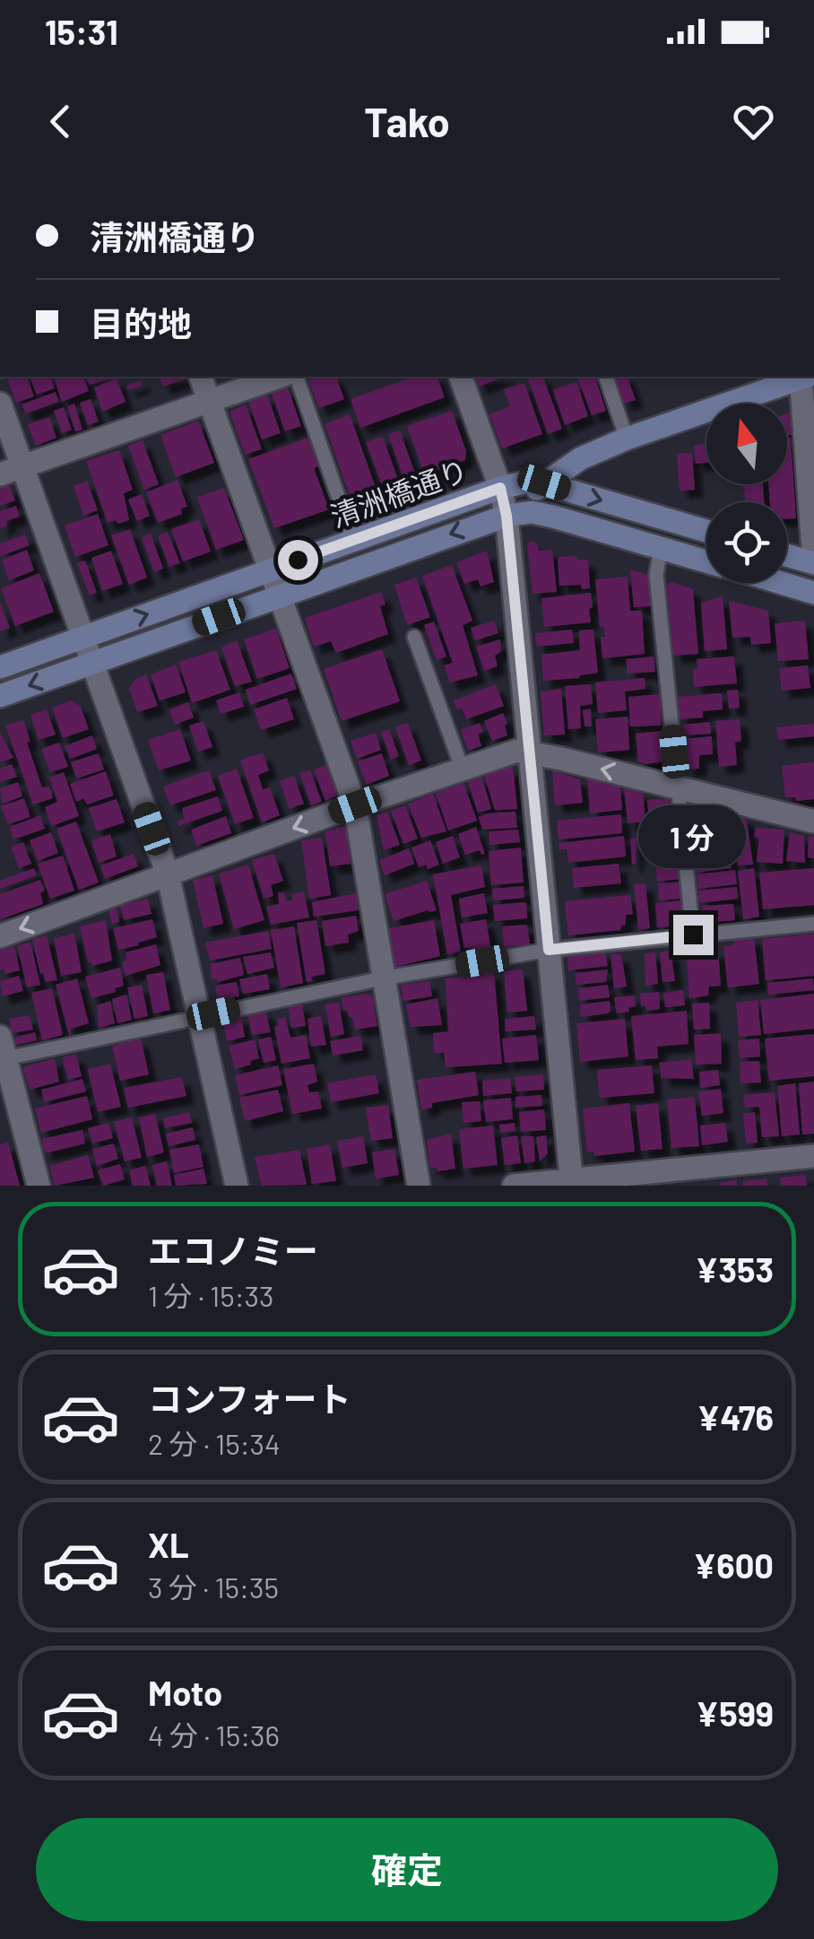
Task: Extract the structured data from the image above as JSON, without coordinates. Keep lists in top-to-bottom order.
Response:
{
  "streets": {
    "main road": ["清洲橋通り"]
  },
  "north": "top",
  "page": {
    "status": "15:31",
    "header": "Tako",
    "banner": ["清洲橋通り", "目的地"],
    "bubble": "1 分",
    "list": [
      {
        "name": "エコノミー",
        "note": "1 分 · 15:33",
        "value": "¥353"
      },
      {
        "name": "コンフォート",
        "note": "2 分 · 15:34",
        "value": "¥476"
      },
      {
        "name": "XL",
        "note": "3 分 · 15:35",
        "value": "¥600"
      },
      {
        "name": "Moto",
        "note": "4 分 · 15:36",
        "value": "¥599"
      }
    ],
    "buttons": "確定"
  }
}
